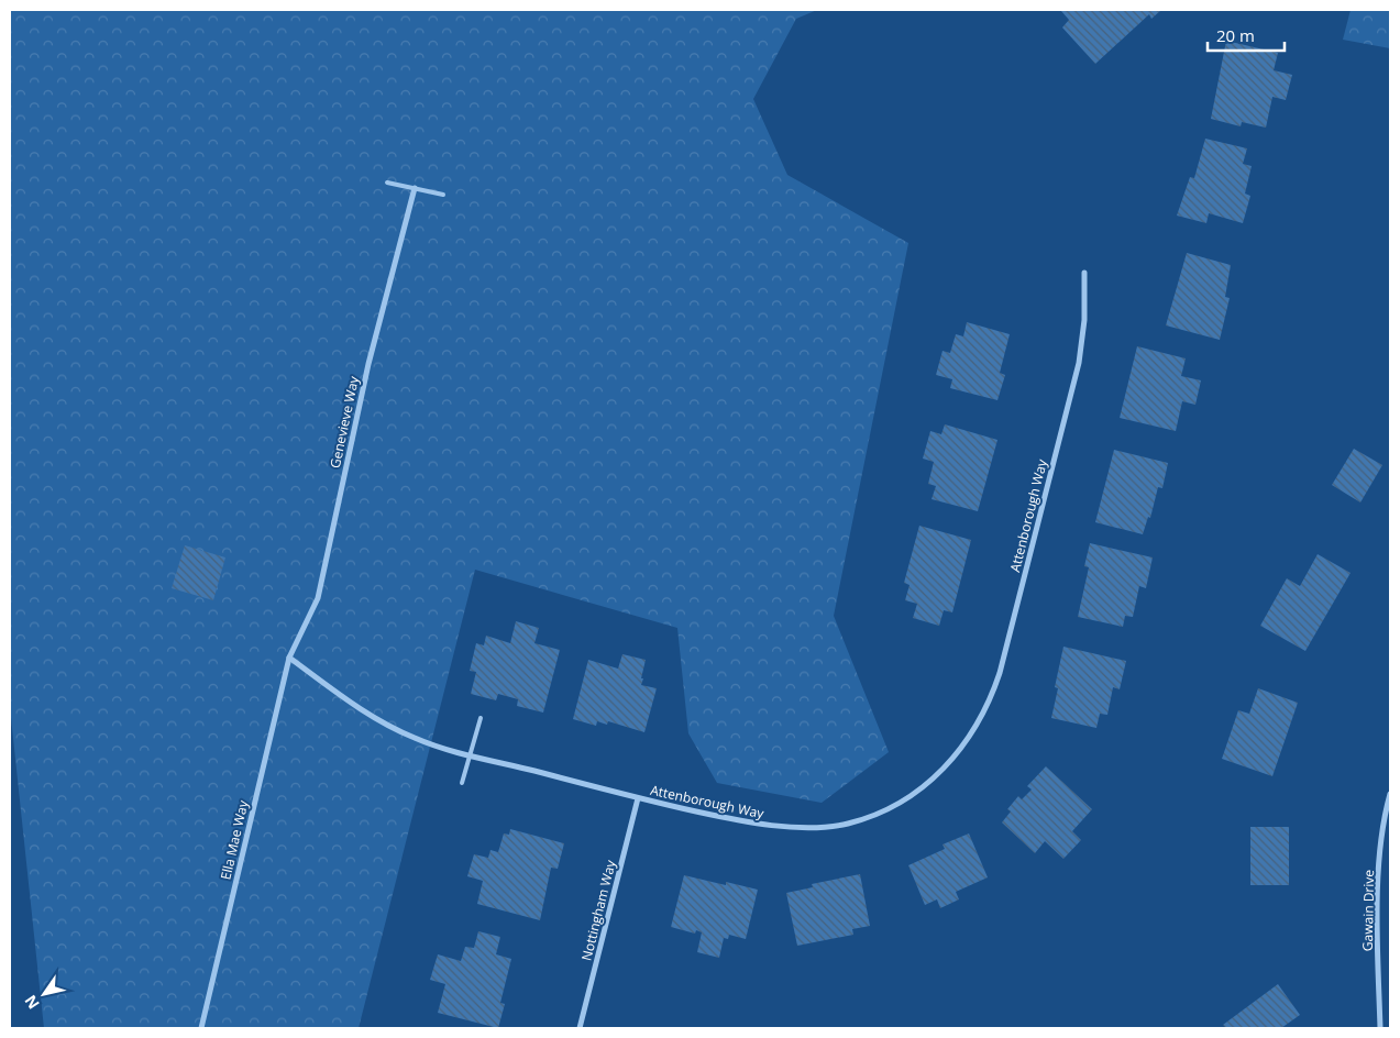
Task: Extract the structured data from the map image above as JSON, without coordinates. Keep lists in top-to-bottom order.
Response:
{
  "streets": {
    "street": [
      "Genevieve Way",
      "Attenborough Way",
      "Ella Mae Way",
      "Nottingham Way",
      "Gawain Drive"
    ]
  },
  "crossings": [
    ["Genevieve Way", "Attenborough Way"],
    ["Genevieve Way", "Ella Mae Way"],
    ["Attenborough Way", "Ella Mae Way"],
    ["Attenborough Way", "Nottingham Way"]
  ],
  "scale_bar": "20 m",
  "north": "bottom left"
}
